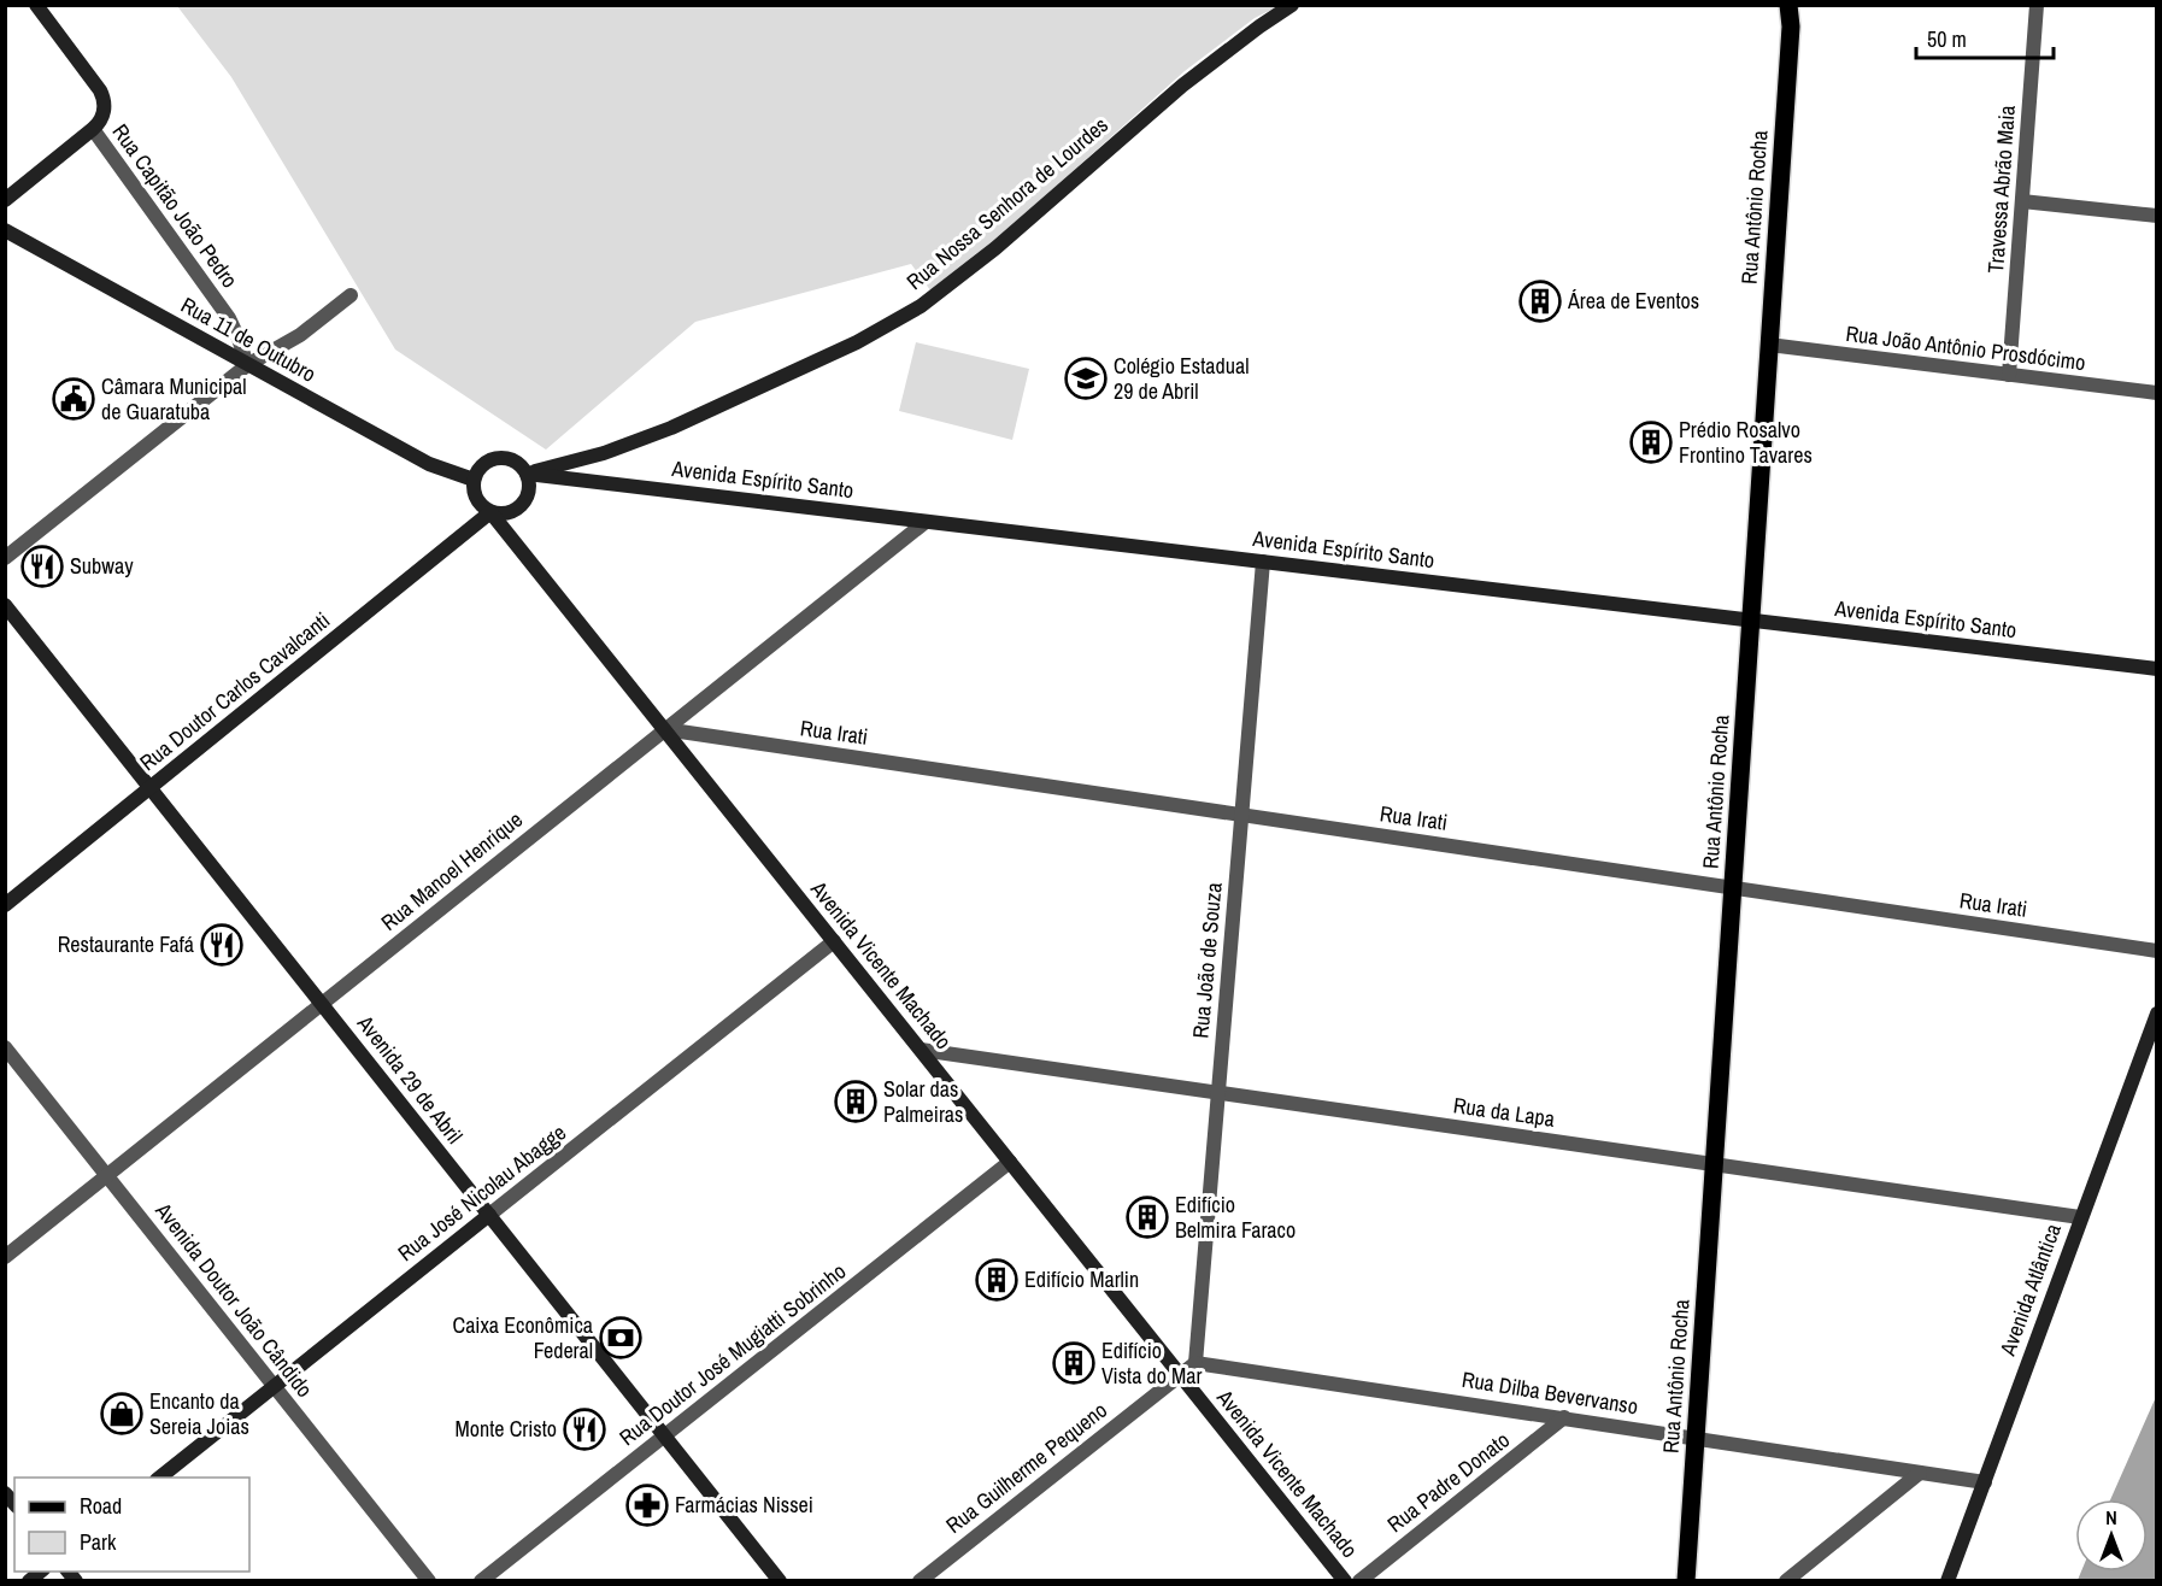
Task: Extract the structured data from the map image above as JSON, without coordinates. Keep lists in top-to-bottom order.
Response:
{
  "streets": {
    "main road": [
      "Rua Nossa Senhora de Lourdes",
      "Rua Capitão João Pedro",
      "Rua Antônio Rocha",
      "Rua 11 de Outubro",
      "Avenida Espírito Santo",
      "Rua Doutor Carlos Cavalcanti",
      "Avenida Vicente Machado",
      "Avenida 29 de Abril",
      "Rua José Nicolau Abagge",
      "Avenida Atlântica"
    ],
    "street": [
      "Travessa Abrão Maia",
      "Rua João Antônio Prosdócimo",
      "Rua Irati",
      "Rua Manoel Henrique",
      "Rua João de Souza",
      "Rua da Lapa",
      "Avenida Doutor João Cândido",
      "Rua Doutor José Mugiatti Sobrinho",
      "Rua Dilba Bevervanso",
      "Rua Guilherme Pequeno",
      "Rua Padre Donato"
    ]
  },
  "crossings": [
    ["Travessa Abrão Maia", "Rua João Antônio Prosdócimo"],
    ["Rua Nossa Senhora de Lourdes", "Rua 11 de Outubro"],
    ["Rua Nossa Senhora de Lourdes", "Avenida Espírito Santo"],
    ["Rua Nossa Senhora de Lourdes", "Rua Doutor Carlos Cavalcanti"],
    ["Rua Nossa Senhora de Lourdes", "Avenida Vicente Machado"],
    ["Rua Capitão João Pedro", "Rua 11 de Outubro"],
    ["Rua Antônio Rocha", "Rua João Antônio Prosdócimo"],
    ["Rua Antônio Rocha", "Avenida Espírito Santo"],
    ["Rua Antônio Rocha", "Rua Irati"],
    ["Rua Antônio Rocha", "Rua da Lapa"],
    ["Rua Antônio Rocha", "Rua Dilba Bevervanso"],
    ["Rua 11 de Outubro", "Avenida Espírito Santo"],
    ["Rua 11 de Outubro", "Rua Doutor Carlos Cavalcanti"],
    ["Rua 11 de Outubro", "Avenida Vicente Machado"],
    ["Avenida Espírito Santo", "Rua Doutor Carlos Cavalcanti"],
    ["Avenida Espírito Santo", "Rua Manoel Henrique"],
    ["Avenida Espírito Santo", "Rua João de Souza"],
    ["Avenida Espírito Santo", "Avenida Vicente Machado"],
    ["Rua Doutor Carlos Cavalcanti", "Avenida Vicente Machado"],
    ["Rua Doutor Carlos Cavalcanti", "Avenida 29 de Abril"],
    ["Rua Irati", "Rua Manoel Henrique"],
    ["Rua Irati", "Rua João de Souza"],
    ["Rua Irati", "Avenida Vicente Machado"],
    ["Rua Manoel Henrique", "Avenida Vicente Machado"],
    ["Rua Manoel Henrique", "Avenida 29 de Abril"],
    ["Rua Manoel Henrique", "Avenida Doutor João Cândido"],
    ["Rua João de Souza", "Rua da Lapa"],
    ["Rua João de Souza", "Rua Dilba Bevervanso"],
    ["Rua João de Souza", "Rua Guilherme Pequeno"],
    ["Avenida Vicente Machado", "Rua da Lapa"],
    ["Avenida Vicente Machado", "Rua José Nicolau Abagge"],
    ["Avenida Vicente Machado", "Rua Doutor José Mugiatti Sobrinho"],
    ["Avenida Vicente Machado", "Rua Guilherme Pequeno"],
    ["Avenida 29 de Abril", "Rua José Nicolau Abagge"],
    ["Avenida 29 de Abril", "Rua Doutor José Mugiatti Sobrinho"],
    ["Rua da Lapa", "Avenida Atlântica"],
    ["Rua José Nicolau Abagge", "Avenida Doutor João Cândido"],
    ["Avenida Atlântica", "Rua Dilba Bevervanso"],
    ["Rua Dilba Bevervanso", "Rua Guilherme Pequeno"],
    ["Rua Dilba Bevervanso", "Rua Padre Donato"]
  ],
  "places": {
    "building": [
      "Área de Eventos",
      "Prédio Rosalvo Frontino Tavares",
      "Solar das Palmeiras",
      "Edifício Belmira Faraco",
      "Edifício Marlin",
      "Edifício Vista do Mar"
    ],
    "school or university": ["Colégio Estadual 29 de Abril"],
    "public building": ["Câmara Municipal de Guaratuba"],
    "restaurant": ["Subway", "Restaurante Fafá", "Monte Cristo"],
    "bank": ["Caixa Econômica Federal"],
    "shop": ["Encanto da Sereia Joias"],
    "pharmacy": ["Farmácias Nissei"]
  },
  "legend": ["Road", "Park"],
  "scale_bar": "50 m",
  "north": "top"
}
